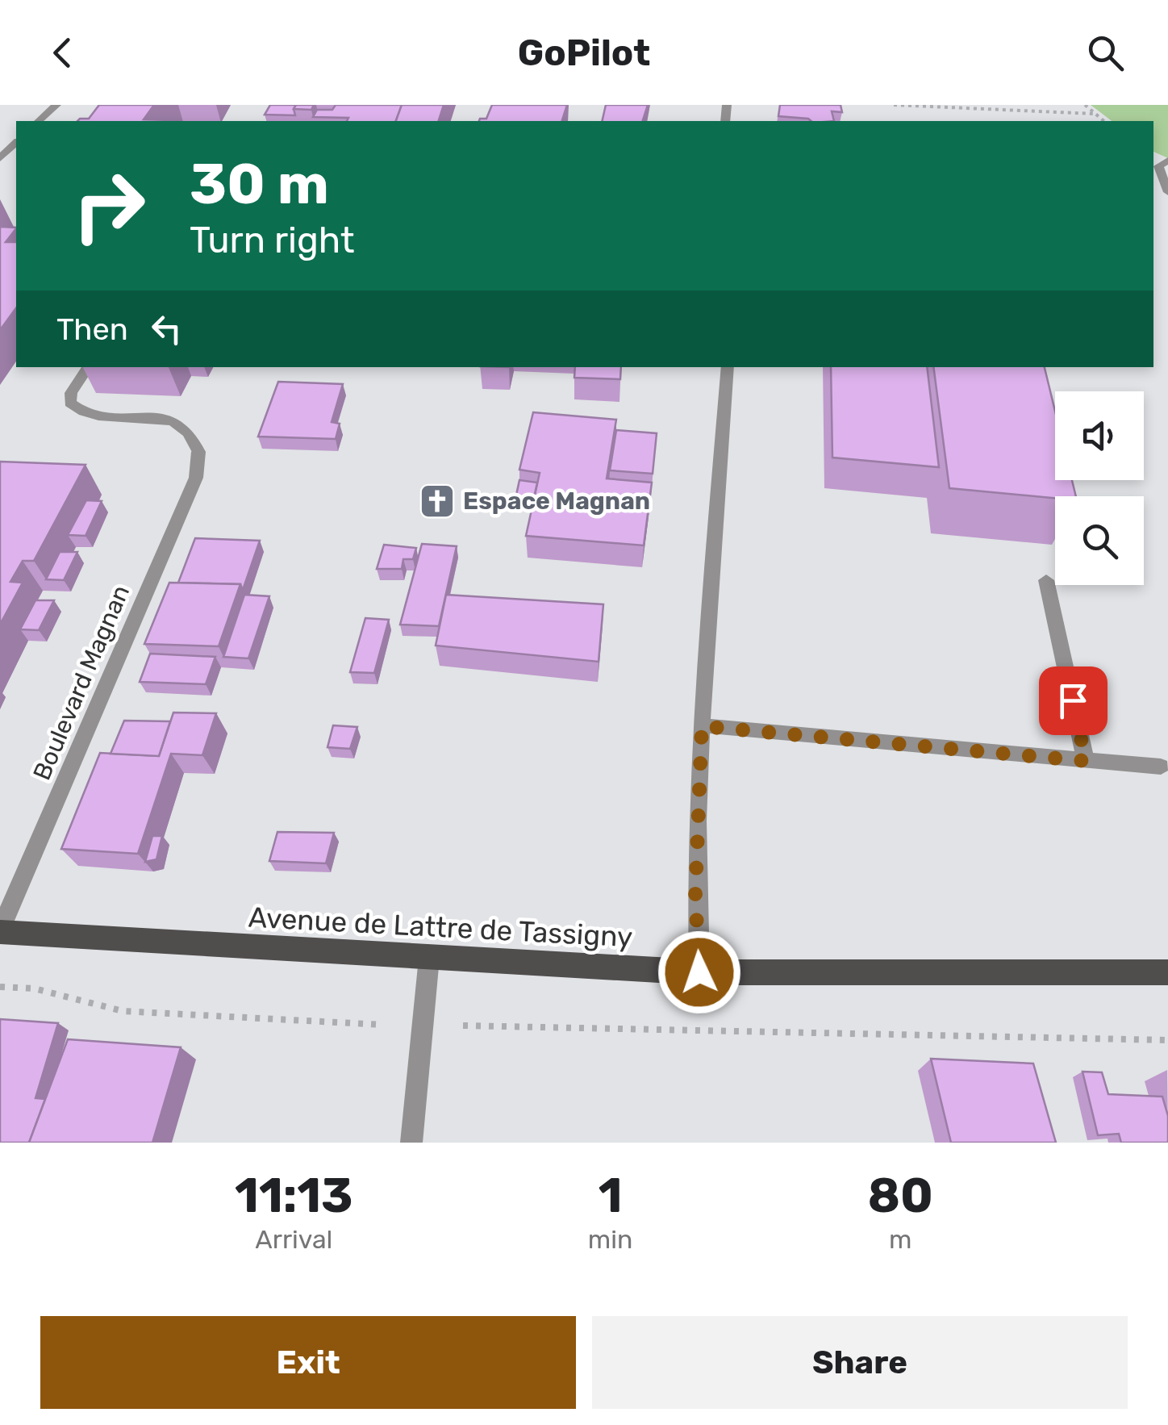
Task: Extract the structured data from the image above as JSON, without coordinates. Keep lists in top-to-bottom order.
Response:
{
  "streets": {
    "main road": ["Avenue de Lattre de Tassigny"],
    "street": ["Boulevard Magnan"]
  },
  "crossings": [
    ["Boulevard Magnan", "Avenue de Lattre de Tassigny"]
  ],
  "places": {
    "church": ["Espace Magnan"]
  },
  "page": {
    "header": "GoPilot",
    "turn": ["30 m", "Turn right"],
    "then": "Then",
    "eta": [
      "11:13",
      "Arrival",
      "1",
      "min",
      "80",
      "m"
    ],
    "buttons": ["Exit", "Share"]
  }
}
